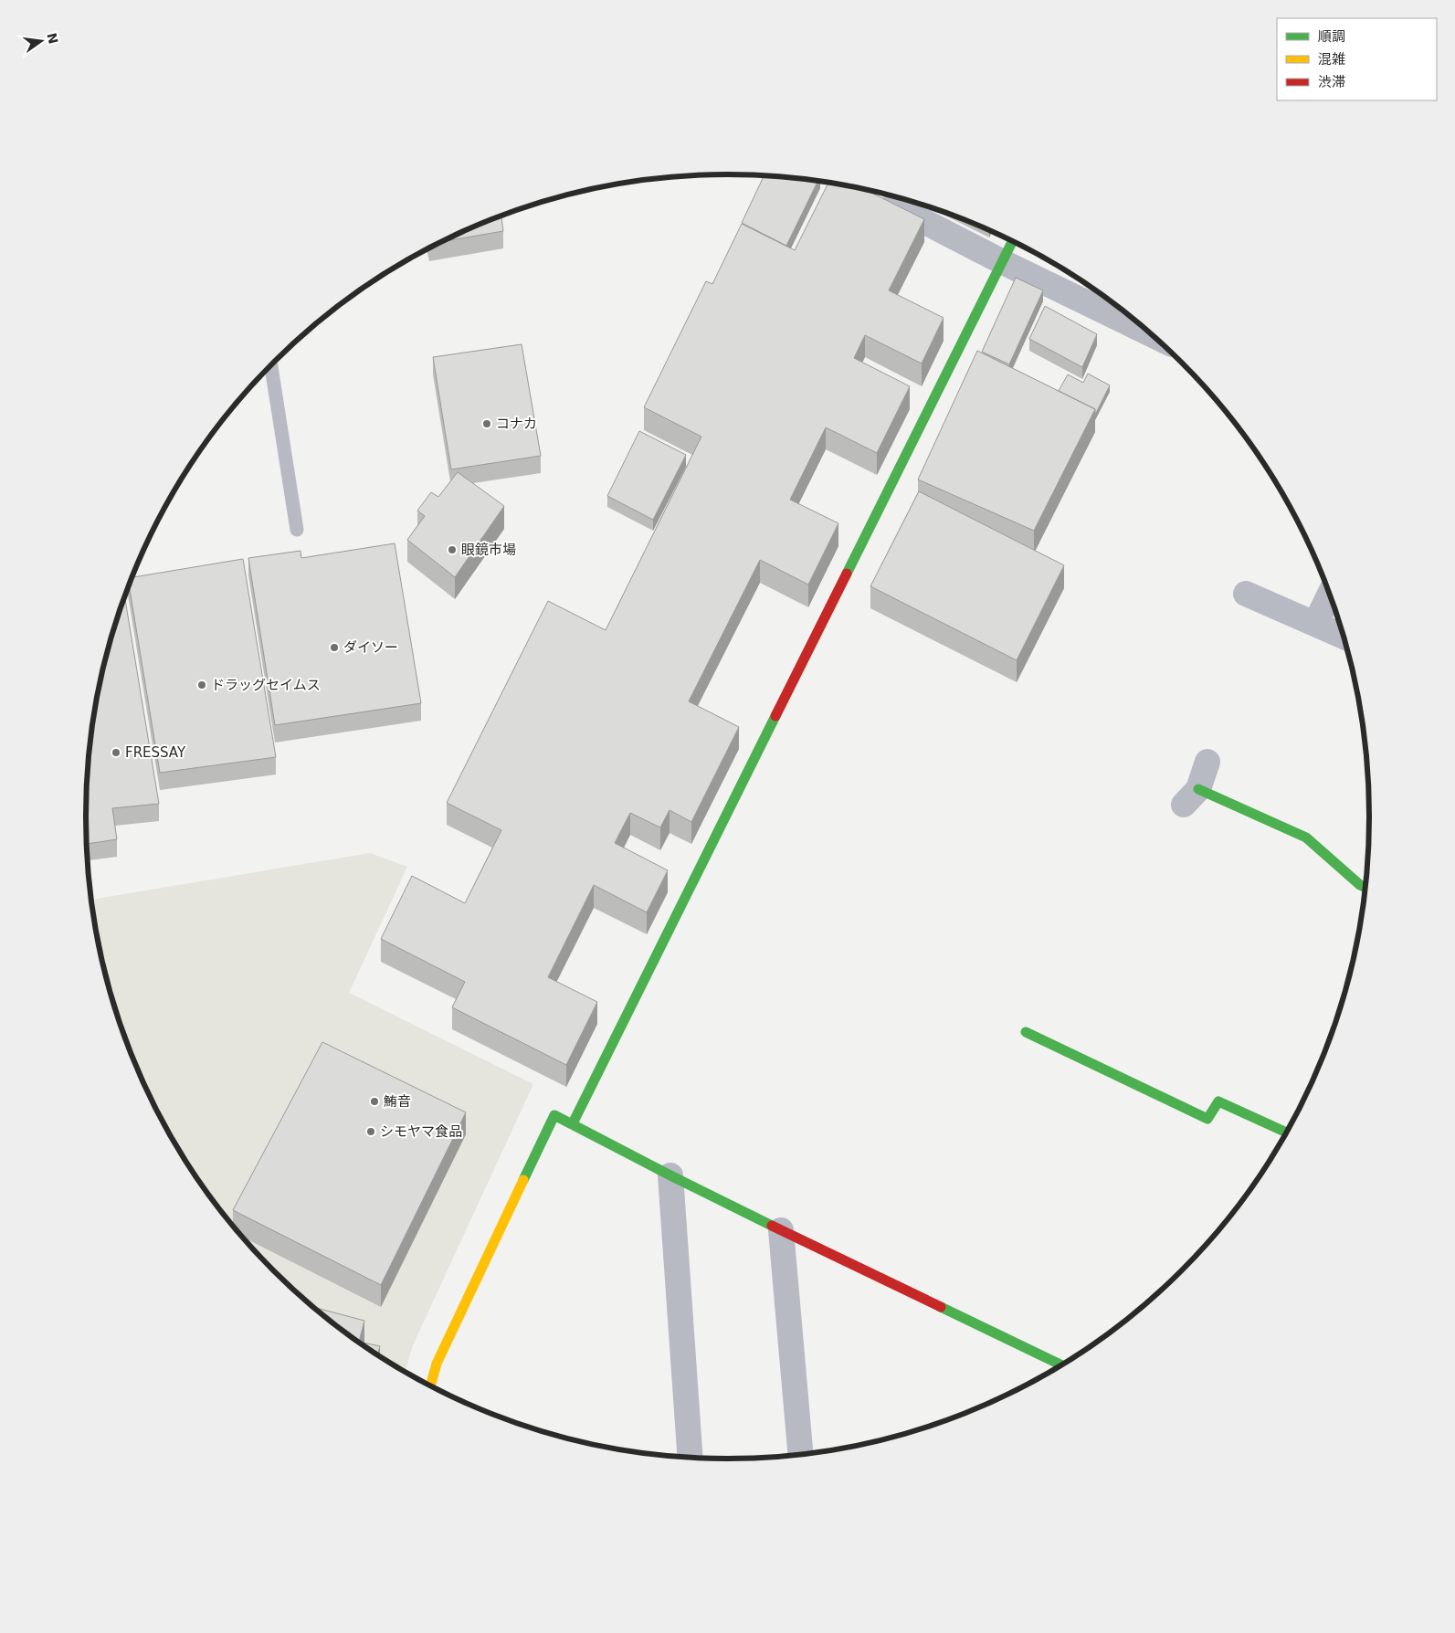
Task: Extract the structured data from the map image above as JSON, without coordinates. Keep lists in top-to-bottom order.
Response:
{
  "places": [
    "コナカ",
    "眼鏡市場",
    "ダイソー",
    "ドラッグセイムス",
    "FRESSAY",
    "鮪音",
    "シモヤマ食品"
  ],
  "legend": ["順調", "混雑", "渋滞"],
  "north": "right"
}
